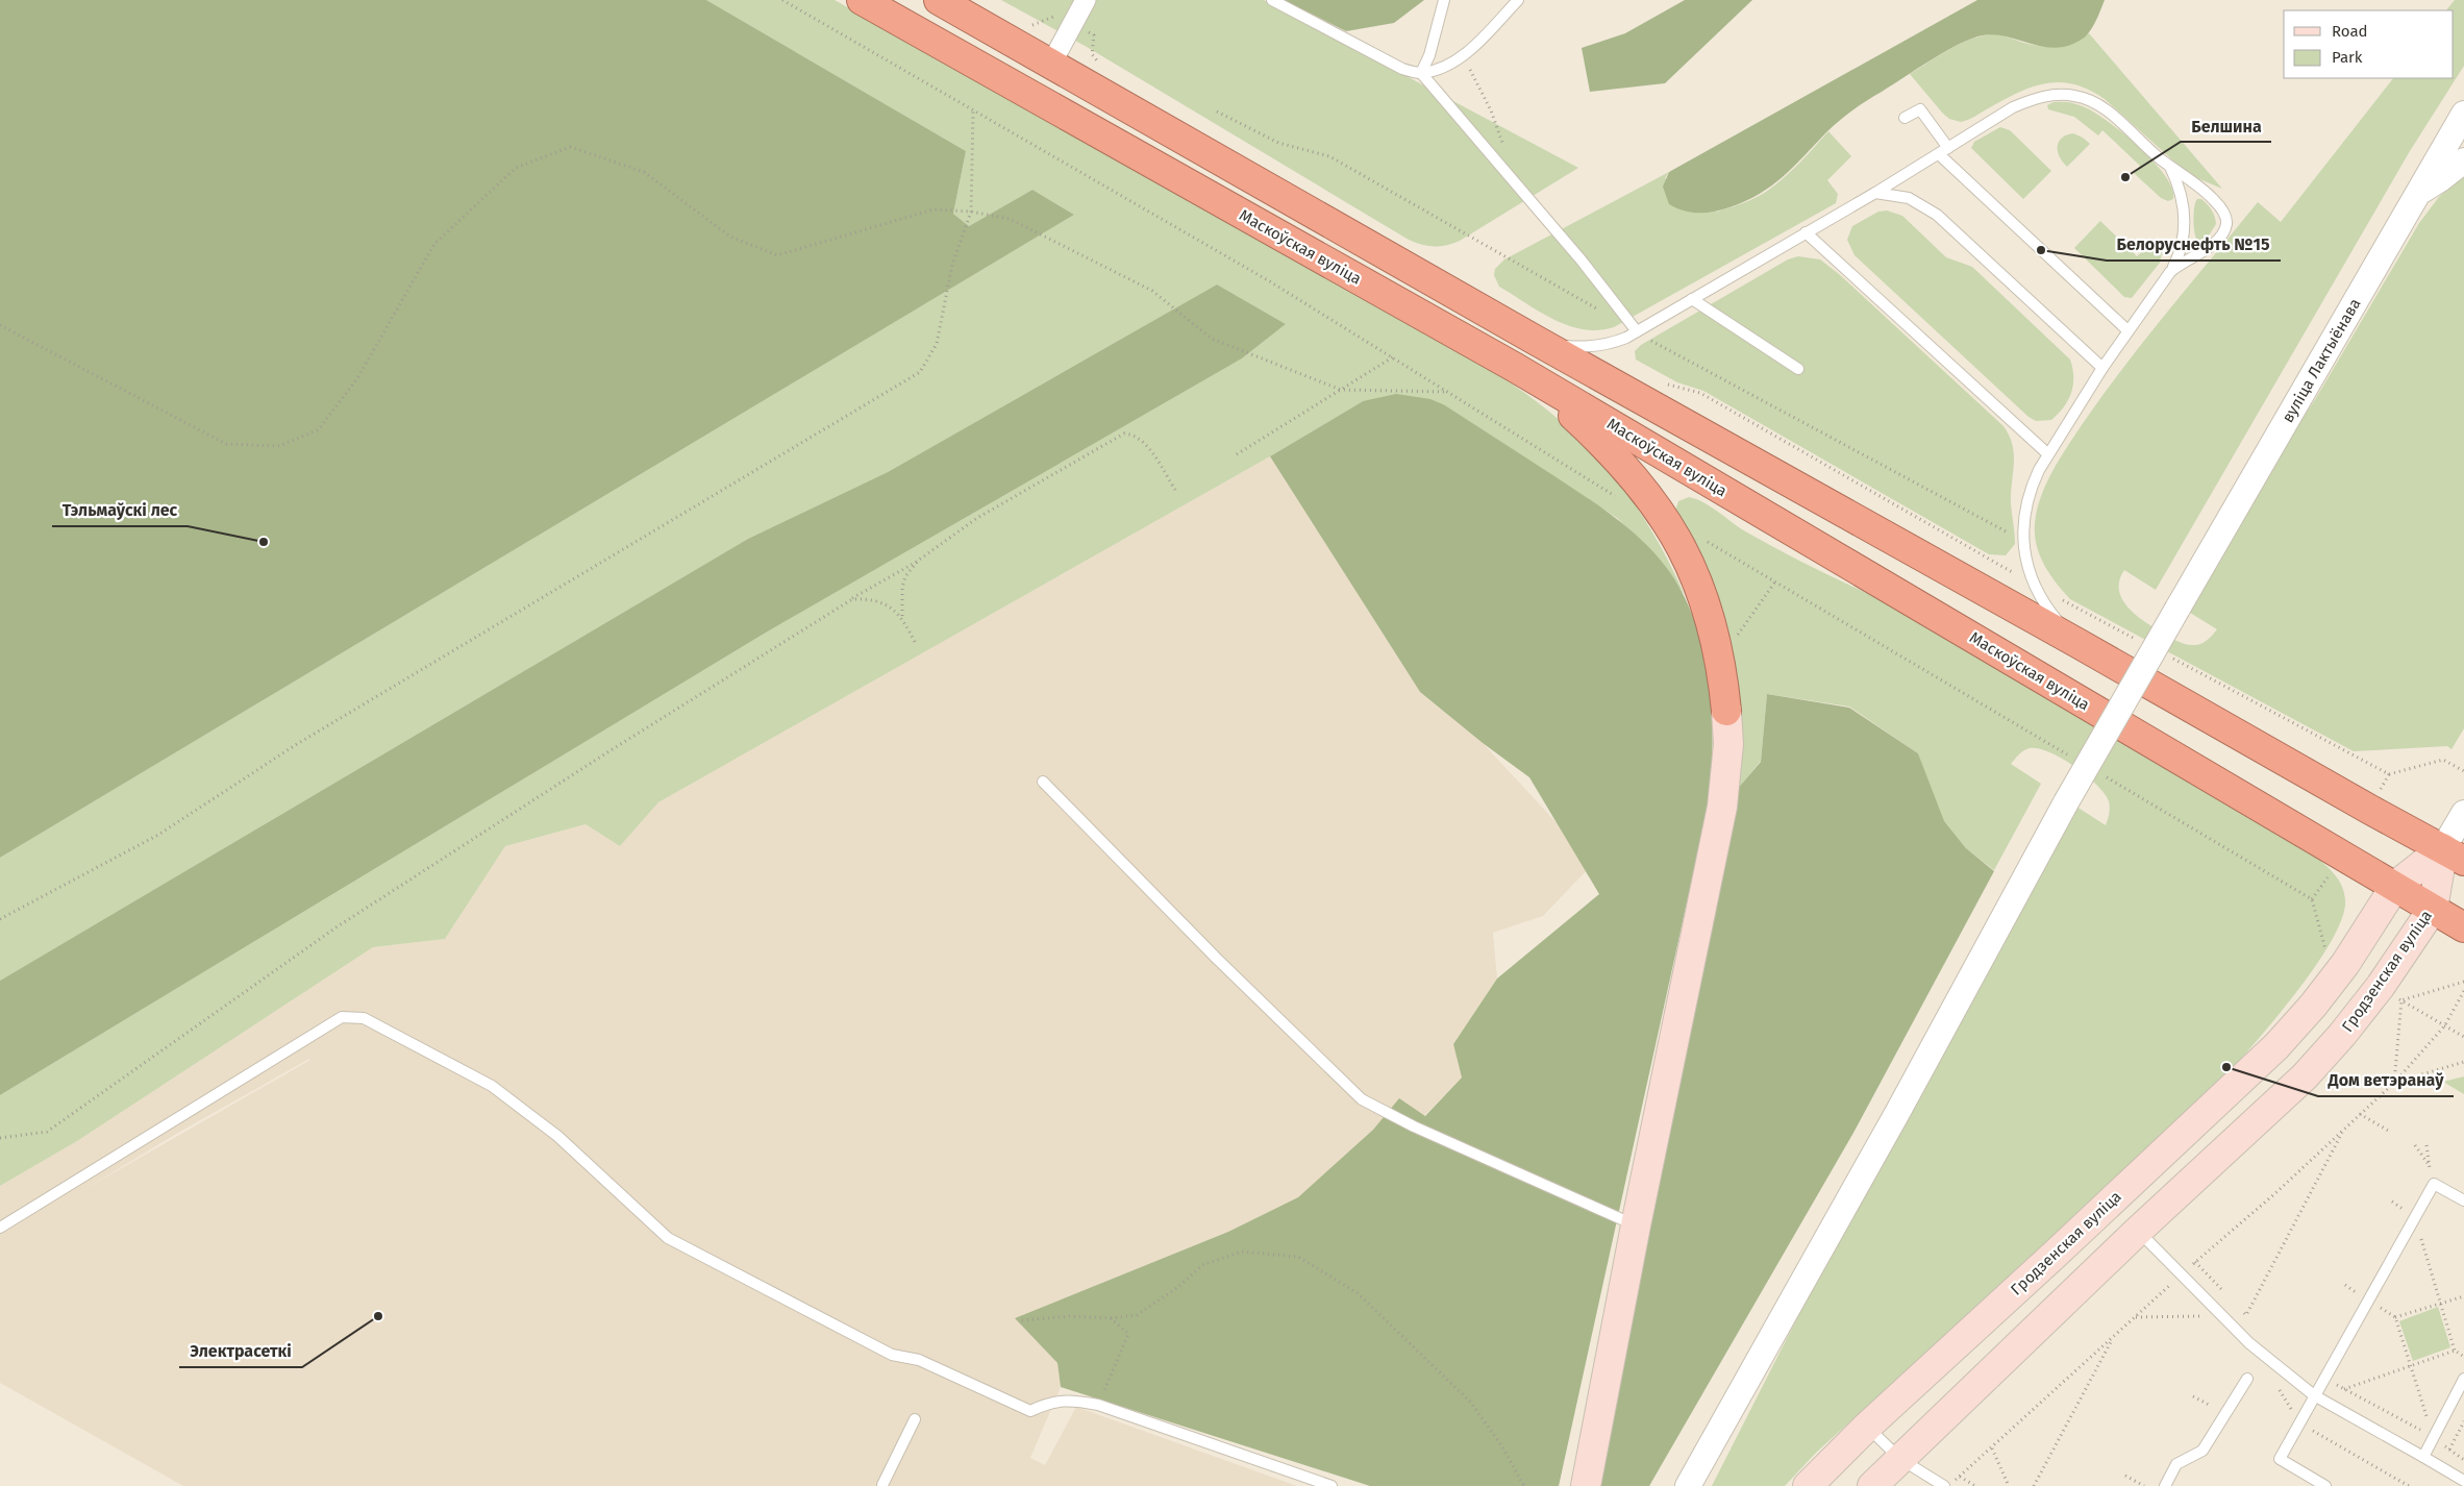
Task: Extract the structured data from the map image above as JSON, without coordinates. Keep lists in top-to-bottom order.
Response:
{
  "streets": {
    "highway": ["Маскоўская вуліца"],
    "main road": ["Гродзенская вуліца"],
    "street": ["вуліца Лактыёнава"]
  },
  "crossings": [
    ["Маскоўская вуліца", "Гродзенская вуліца"]
  ],
  "places": [
    "Белшина",
    "Белоруснефть №15",
    "Тэльмаўскі лес",
    "Дом ветэранаў",
    "Электрасеткі"
  ],
  "legend": ["Road", "Park"]
}
